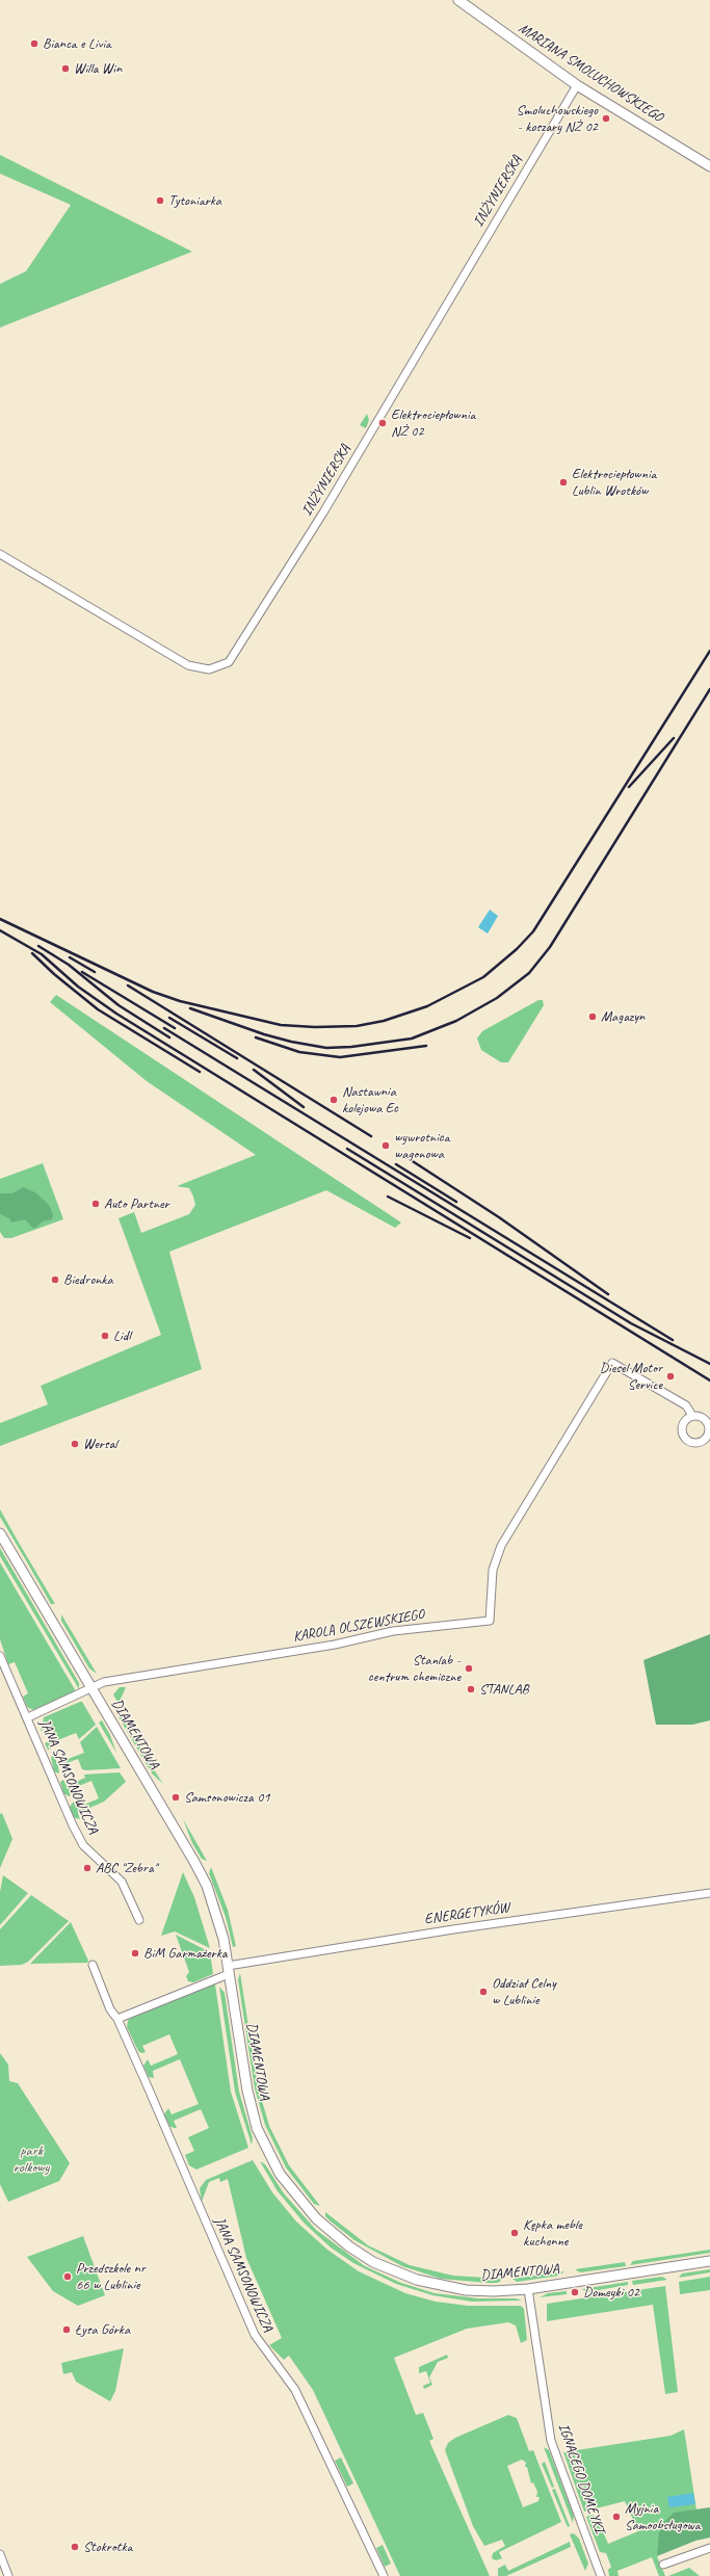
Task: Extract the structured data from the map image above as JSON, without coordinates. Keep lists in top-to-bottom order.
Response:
{
  "streets": {
    "street": [
      "MARIANA SMOLUCHOWSKIEGO",
      "INŻYNIERSKA",
      "KAROLA OLSZEWSKIEGO",
      "DIAMENTOWA",
      "JANA SAMSONOWICZA",
      "ENERGETYKÓW",
      "IGNACEGO DOMEYKI"
    ]
  },
  "crossings": [
    ["MARIANA SMOLUCHOWSKIEGO", "INŻYNIERSKA"],
    ["KAROLA OLSZEWSKIEGO", "DIAMENTOWA"],
    ["DIAMENTOWA", "ENERGETYKÓW"],
    ["DIAMENTOWA", "IGNACEGO DOMEYKI"],
    ["JANA SAMSONOWICZA", "ENERGETYKÓW"]
  ],
  "parks": ["park rolkowy"],
  "places": [
    "Bianca e Livia",
    "Willa Win",
    "Smoluchowskiego - koszary NŻ 02",
    "Tytoniarka",
    "Elektrociepłownia NŻ 02",
    "Elektrociepłownia Lublin Wrotków",
    "Magazyn",
    "Nastawnia kolejowa Ec",
    "wywrotnica wagonowa",
    "Auto Partner",
    "Biedronka",
    "Lidl",
    "Diesel Motor Service",
    "Wersal",
    "Stanlab - centrum chemiczne",
    "STANLAB",
    "Samsonowicza 01",
    "ABC \"Zebra\"",
    "BiM Garmażerka",
    "Oddział Celny w Lublinie",
    "Kępka meble kuchenne",
    "Przedszkole nr 66 w Lublinie",
    "Domeyki 02",
    "Łysa Górka",
    "Myjnia Samoobsługowa",
    "Stokrotka"
  ]
}
